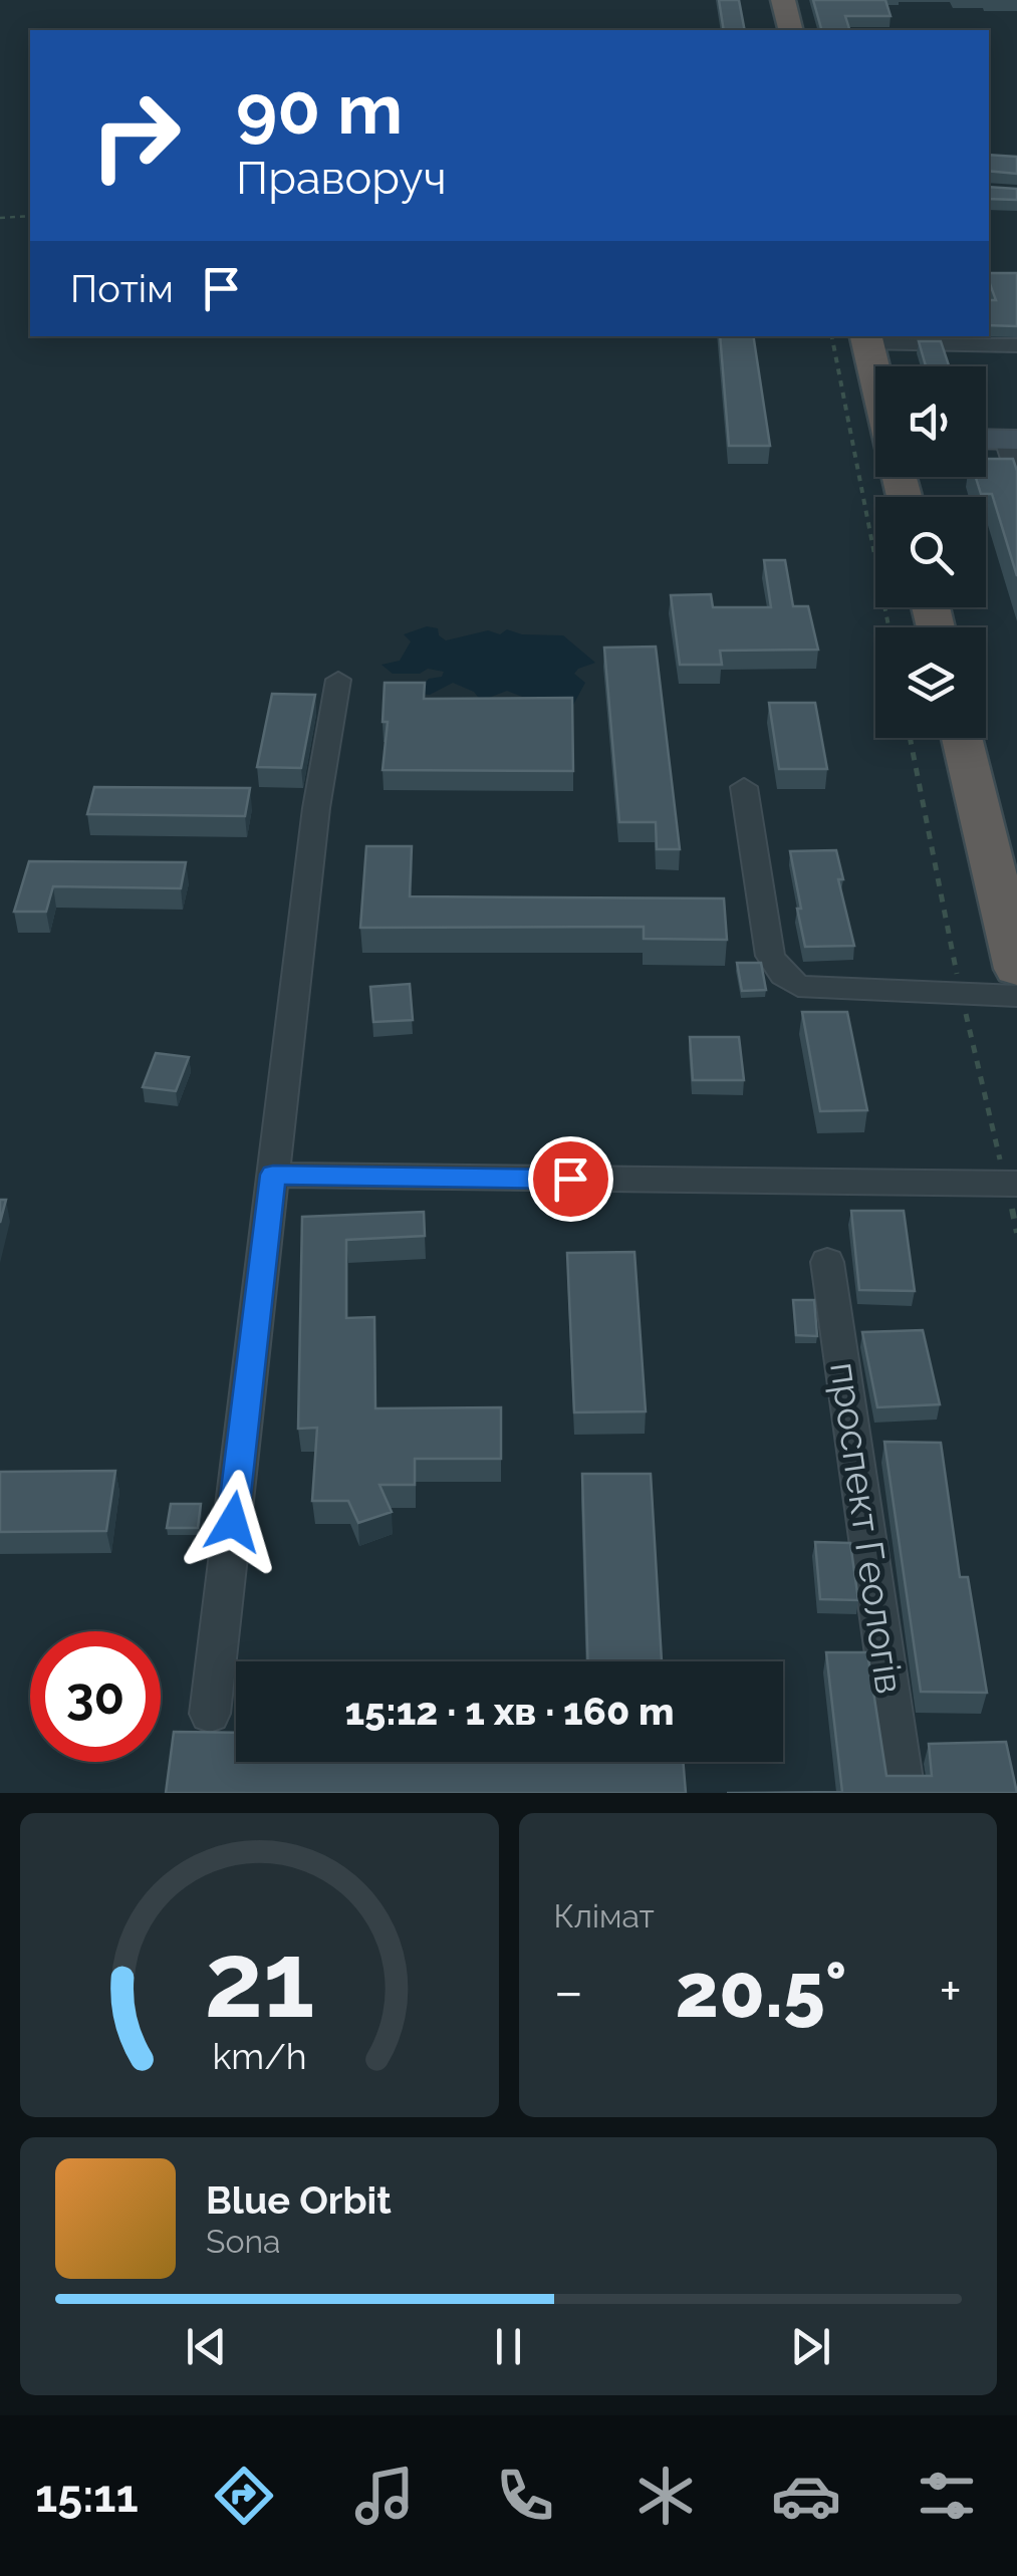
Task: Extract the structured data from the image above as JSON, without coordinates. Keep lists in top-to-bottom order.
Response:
{
  "streets": {
    "street": ["проспект Геологів"]
  },
  "page": {
    "turn": ["90 m", "Праворуч"],
    "then": "Потім",
    "limit": "30",
    "trip": "15:12 · 1 хв · 160 m",
    "tile": "Клімат",
    "heat": ["−", "20.5°", "+"],
    "song": ["Blue Orbit", "Sona"],
    "tabs": "15:11",
    "gauge": ["21", "km/h"]
  }
}
